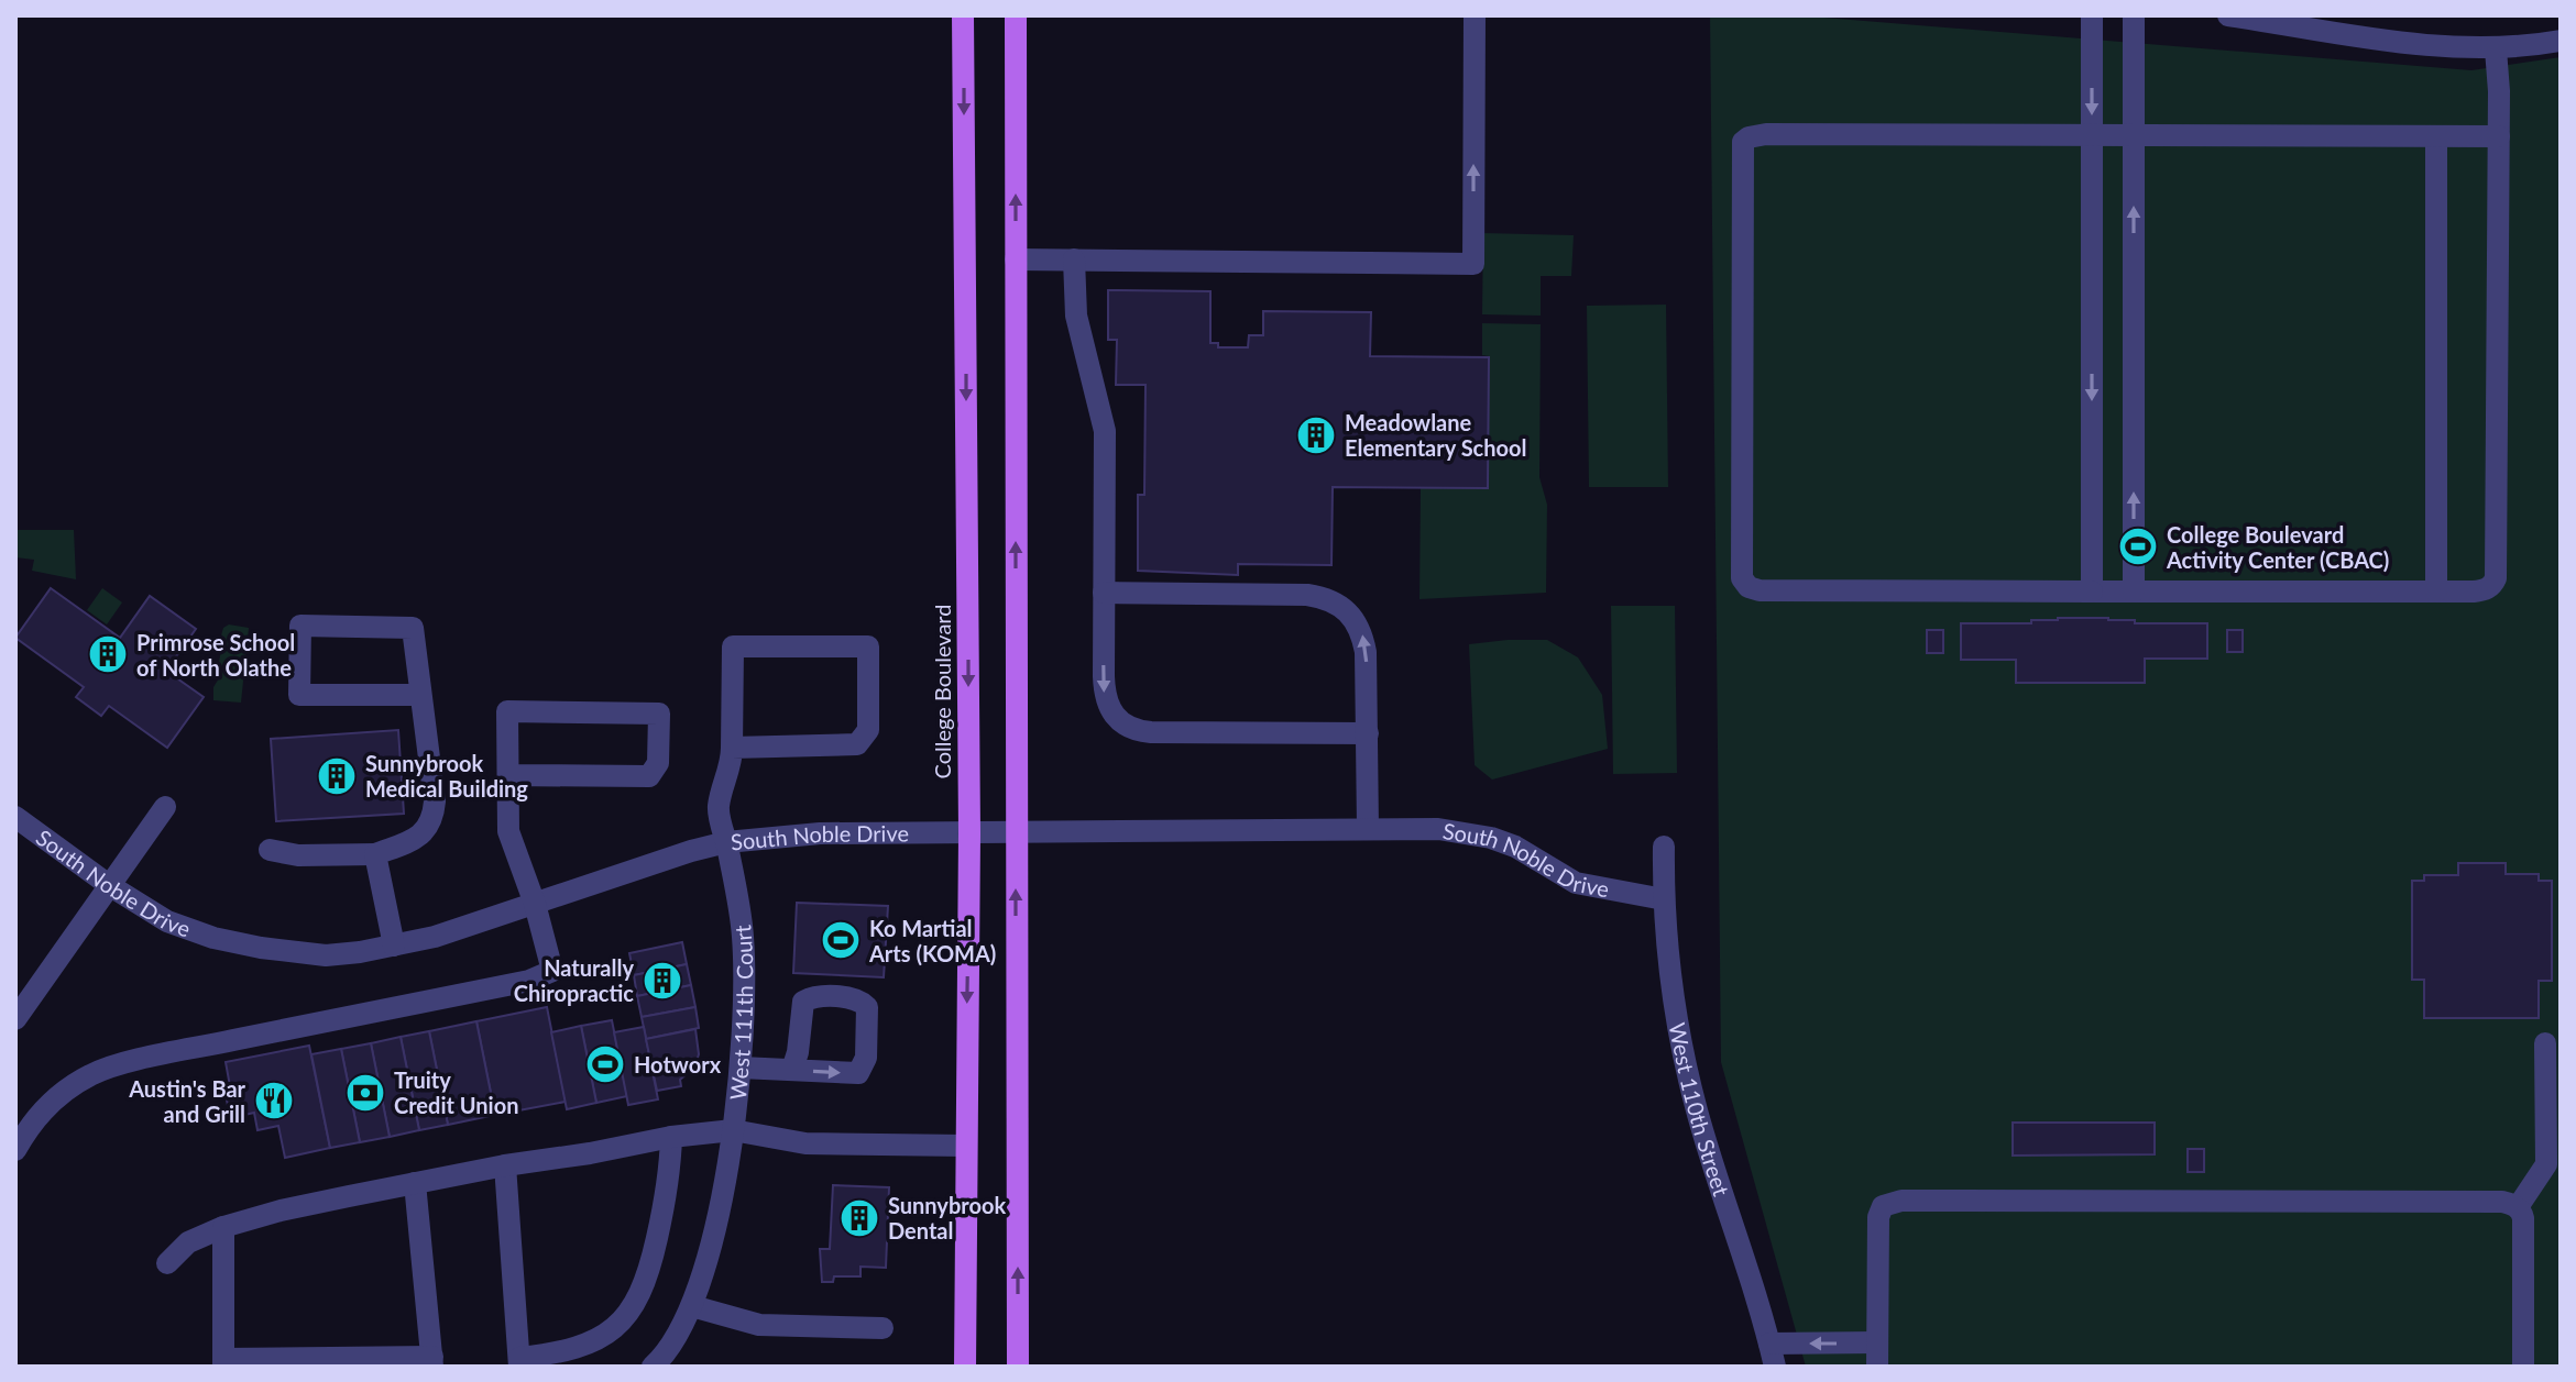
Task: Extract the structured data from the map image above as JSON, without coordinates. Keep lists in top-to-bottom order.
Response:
{
  "streets": {
    "main road": ["College Boulevard"],
    "street": ["South Noble Drive", "West 111th Court", "West 110th Street"]
  },
  "crossings": [
    ["College Boulevard", "South Noble Drive"],
    ["South Noble Drive", "West 111th Court"],
    ["South Noble Drive", "West 110th Street"]
  ],
  "places": {
    "building": [
      "Meadowlane Elementary School",
      "Primrose School of North Olathe",
      "Sunnybrook Medical Building",
      "Naturally Chiropractic",
      "Sunnybrook Dental"
    ],
    "sports": ["College Boulevard Activity Center (CBAC)", "Ko Martial Arts (KOMA)", "Hotworx"],
    "bank": ["Truity Credit Union"],
    "restaurant": ["Austin's Bar and Grill"]
  }
}
